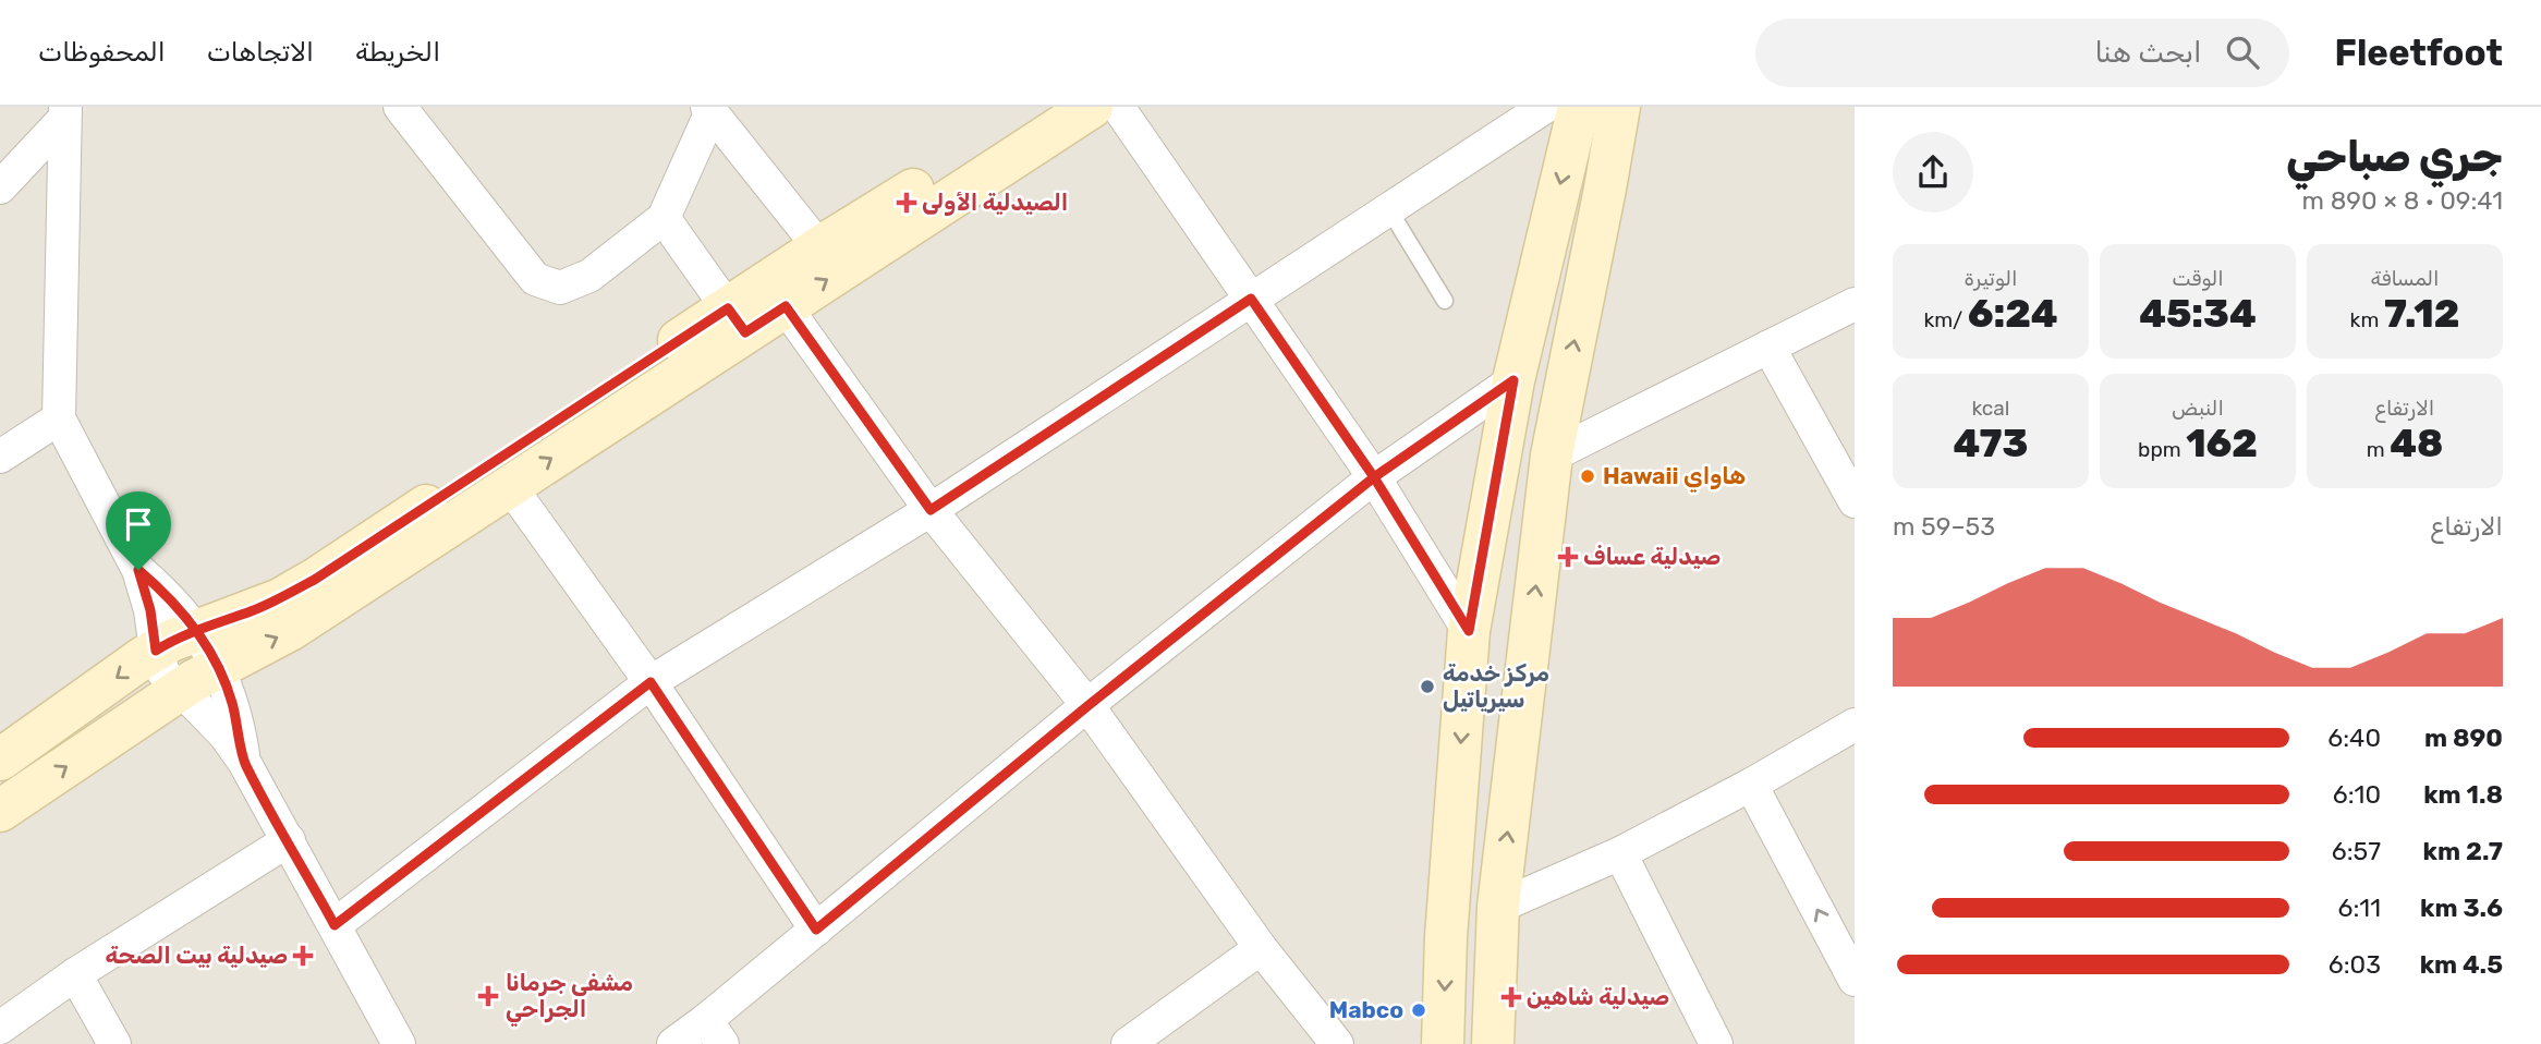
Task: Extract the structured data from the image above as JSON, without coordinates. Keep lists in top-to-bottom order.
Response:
{
  "places": {
    "health": [
      "الصيدلية الأولى",
      "صيدلية عساف",
      "صيدلية بيت الصحة",
      "مشفى جرمانا الجراحي",
      "صيدلية شاهين"
    ],
    "other": ["Hawaii هاواي", "مركز خدمة سيرياتيل", "Mabco"]
  },
  "page": {
    "header": "Fleetfoot",
    "search": "ابحث هنا",
    "nav": ["الخريطة", "الاتجاهات", "المحفوظات"],
    "heading": ["جري صباحي", "09:41 · 8 × 890 m"],
    "stats": [
      ["المسافة", "7.12 km"],
      ["الوقت", "45:34"],
      ["الوتيرة", "6:24 /km"],
      ["الارتفاع", "48 m"],
      ["النبض", "162 bpm"],
      ["kcal", "473"]
    ],
    "chart": ["الارتفاع", "53–59 m"],
    "list": [
      {
        "name": "890 m",
        "note": "6:40"
      },
      {
        "name": "1.8 km",
        "note": "6:10"
      },
      {
        "name": "2.7 km",
        "note": "6:57"
      },
      {
        "name": "3.6 km",
        "note": "6:11"
      },
      {
        "name": "4.5 km",
        "note": "6:03"
      }
    ]
  }
}
